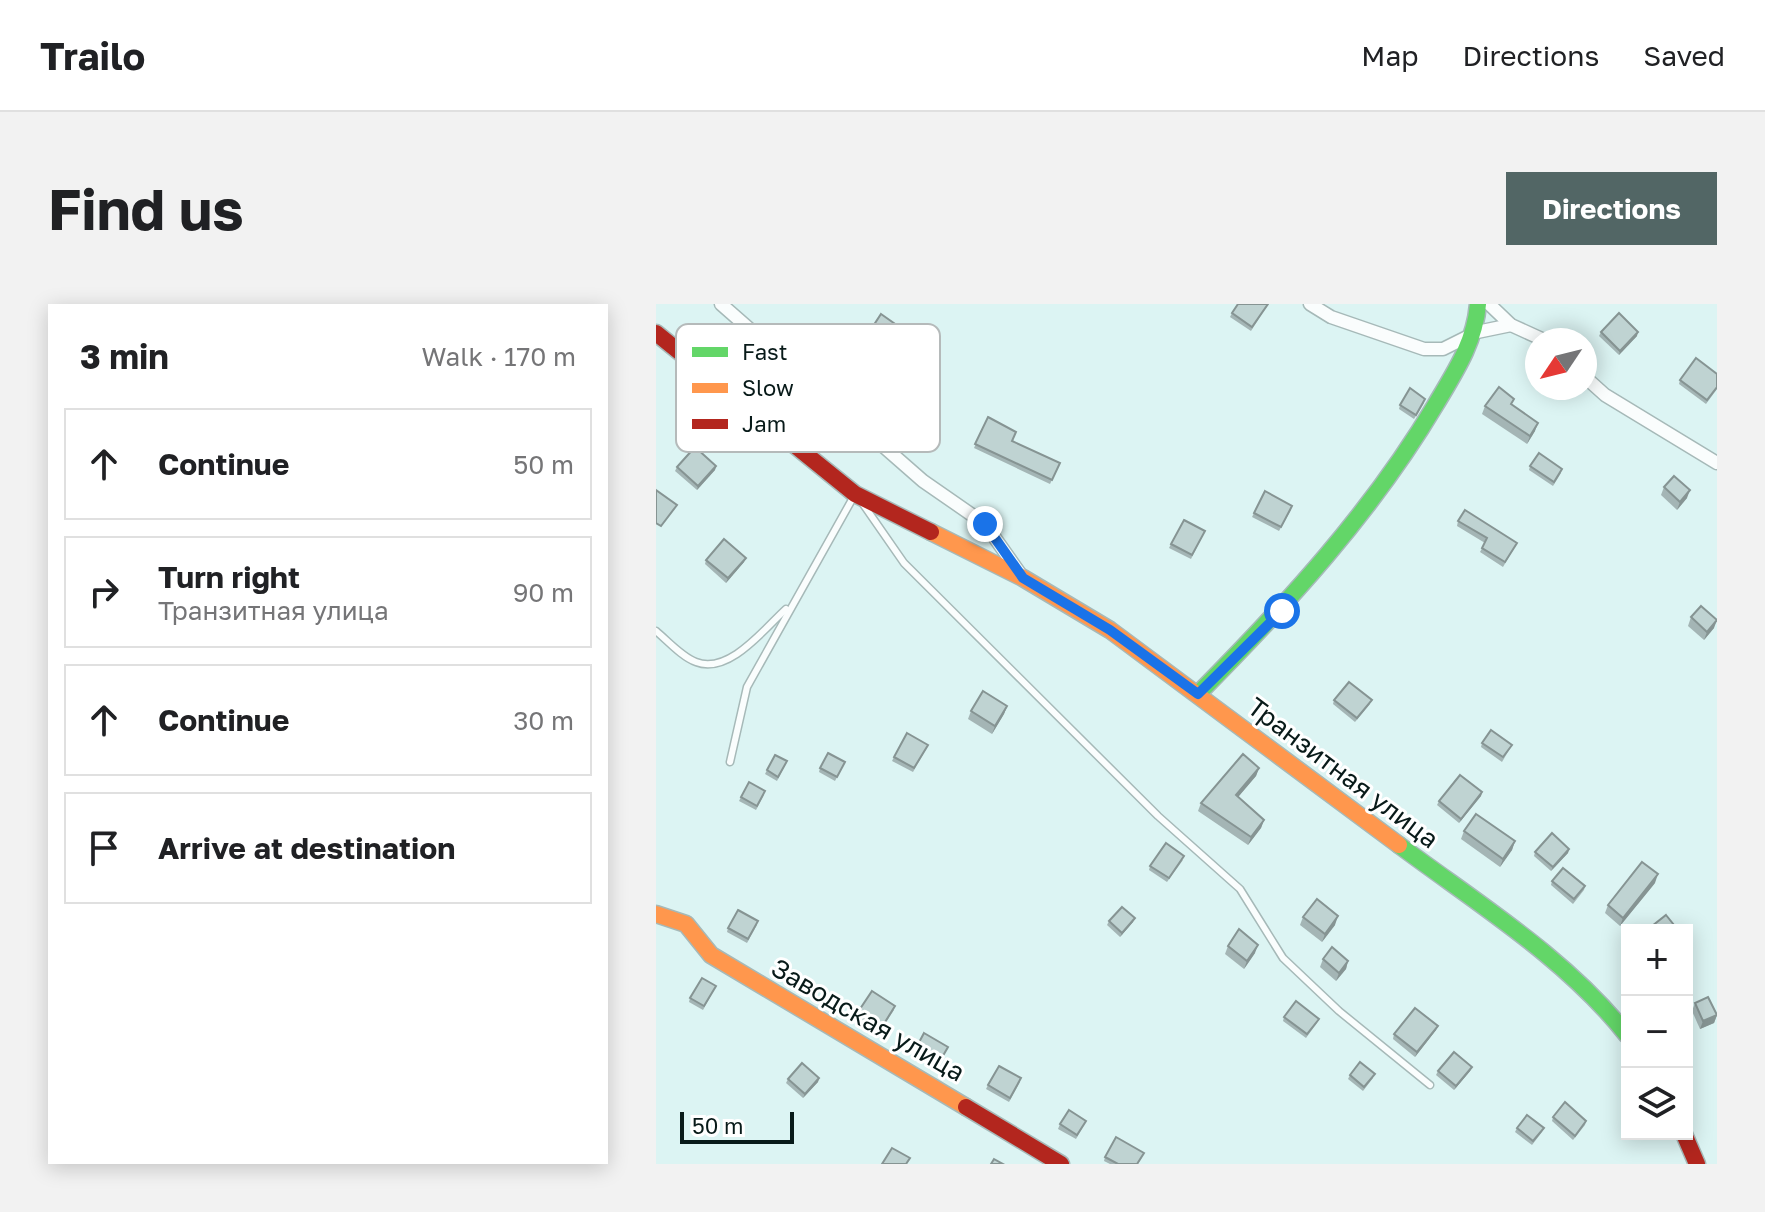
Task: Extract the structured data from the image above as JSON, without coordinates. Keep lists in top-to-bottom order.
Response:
{
  "streets": {
    "main road": ["Транзитная улица", "Заводская улица"]
  },
  "legend": ["Fast", "Slow", "Jam"],
  "scale_bar": "50 m",
  "north": "bottom left",
  "page": {
    "header": "Trailo",
    "nav": ["Map", "Directions", "Saved"],
    "buttons": "Directions",
    "title": "Find us",
    "heading": ["3 min", "Walk · 170 m"],
    "list": [
      ["Continue", "50 m"],
      ["Turn right", "Транзитная улица", "90 m"],
      ["Continue", "30 m"],
      "Arrive at destination"
    ],
    "map_buttons": ["+", "−"],
    "scale": "50 m"
  }
}
